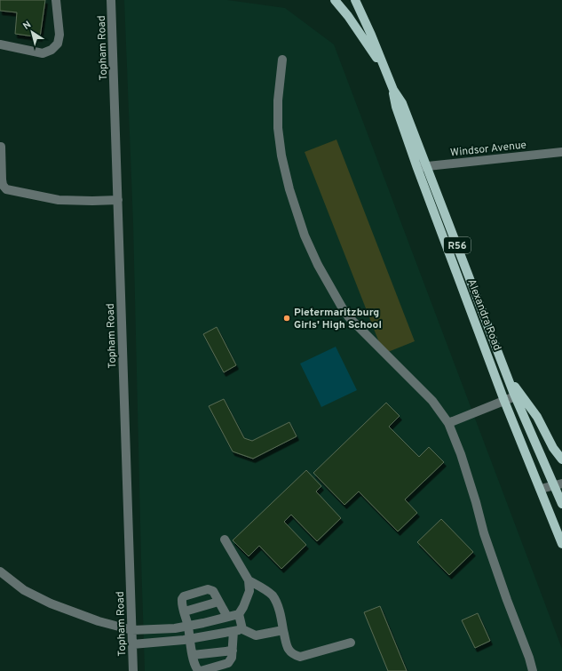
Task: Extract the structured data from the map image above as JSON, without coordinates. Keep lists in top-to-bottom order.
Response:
{
  "streets": {
    "main road": ["R56", "Alexandra Road"],
    "street": ["Topham Road", "Windsor Avenue"]
  },
  "crossings": [
    ["Windsor Avenue", "Alexandra Road"]
  ],
  "places": ["Pietermaritzburg Girls' High School"],
  "north": "top left"
}
